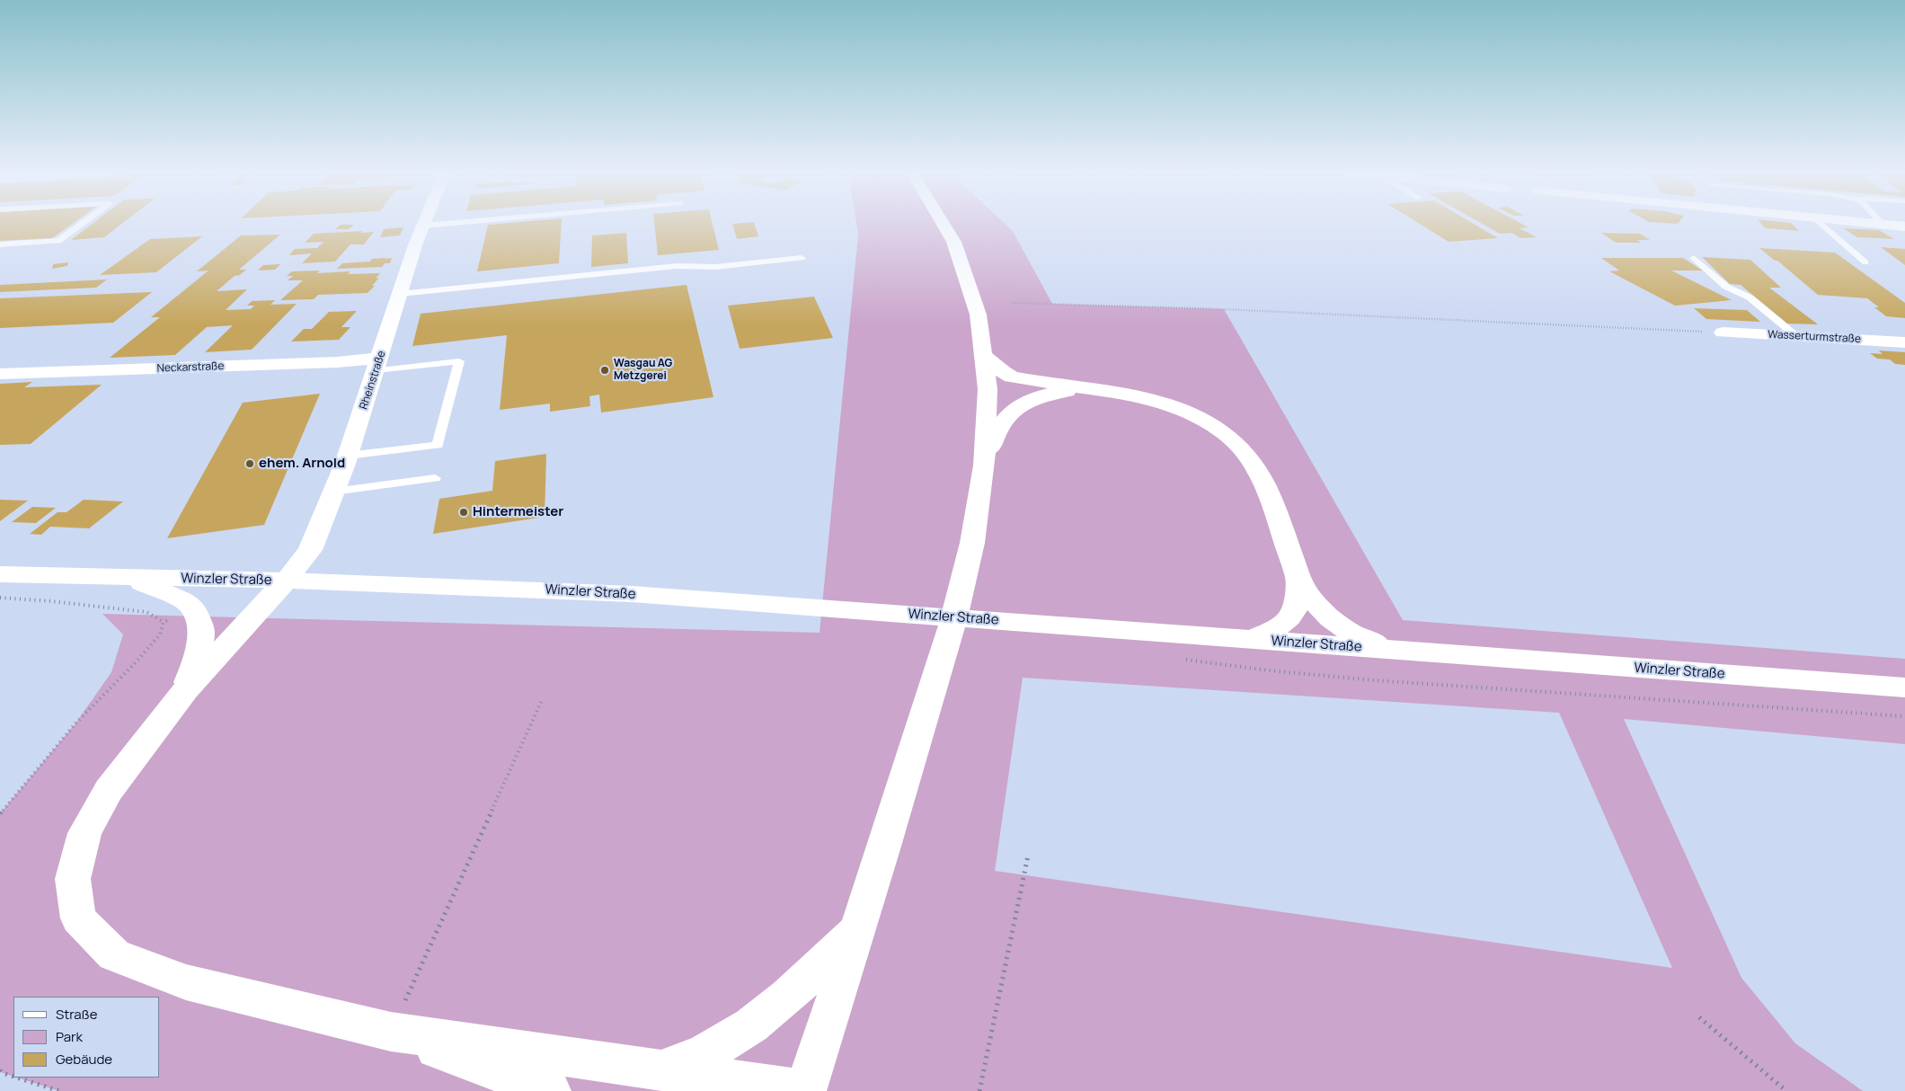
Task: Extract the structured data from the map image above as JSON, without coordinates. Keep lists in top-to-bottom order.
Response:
{
  "streets": {
    "street": [
      "Wasserturmstraße",
      "Neckarstraße",
      "Rheinstraße",
      "Winzler Straße"
    ]
  },
  "crossings": [
    ["Neckarstraße", "Rheinstraße"],
    ["Rheinstraße", "Winzler Straße"]
  ],
  "places": ["Wasgau AG Metzgerei", "ehem. Arnold", "Hintermeister"],
  "legend": ["Straße", "Park", "Gebäude"]
}
